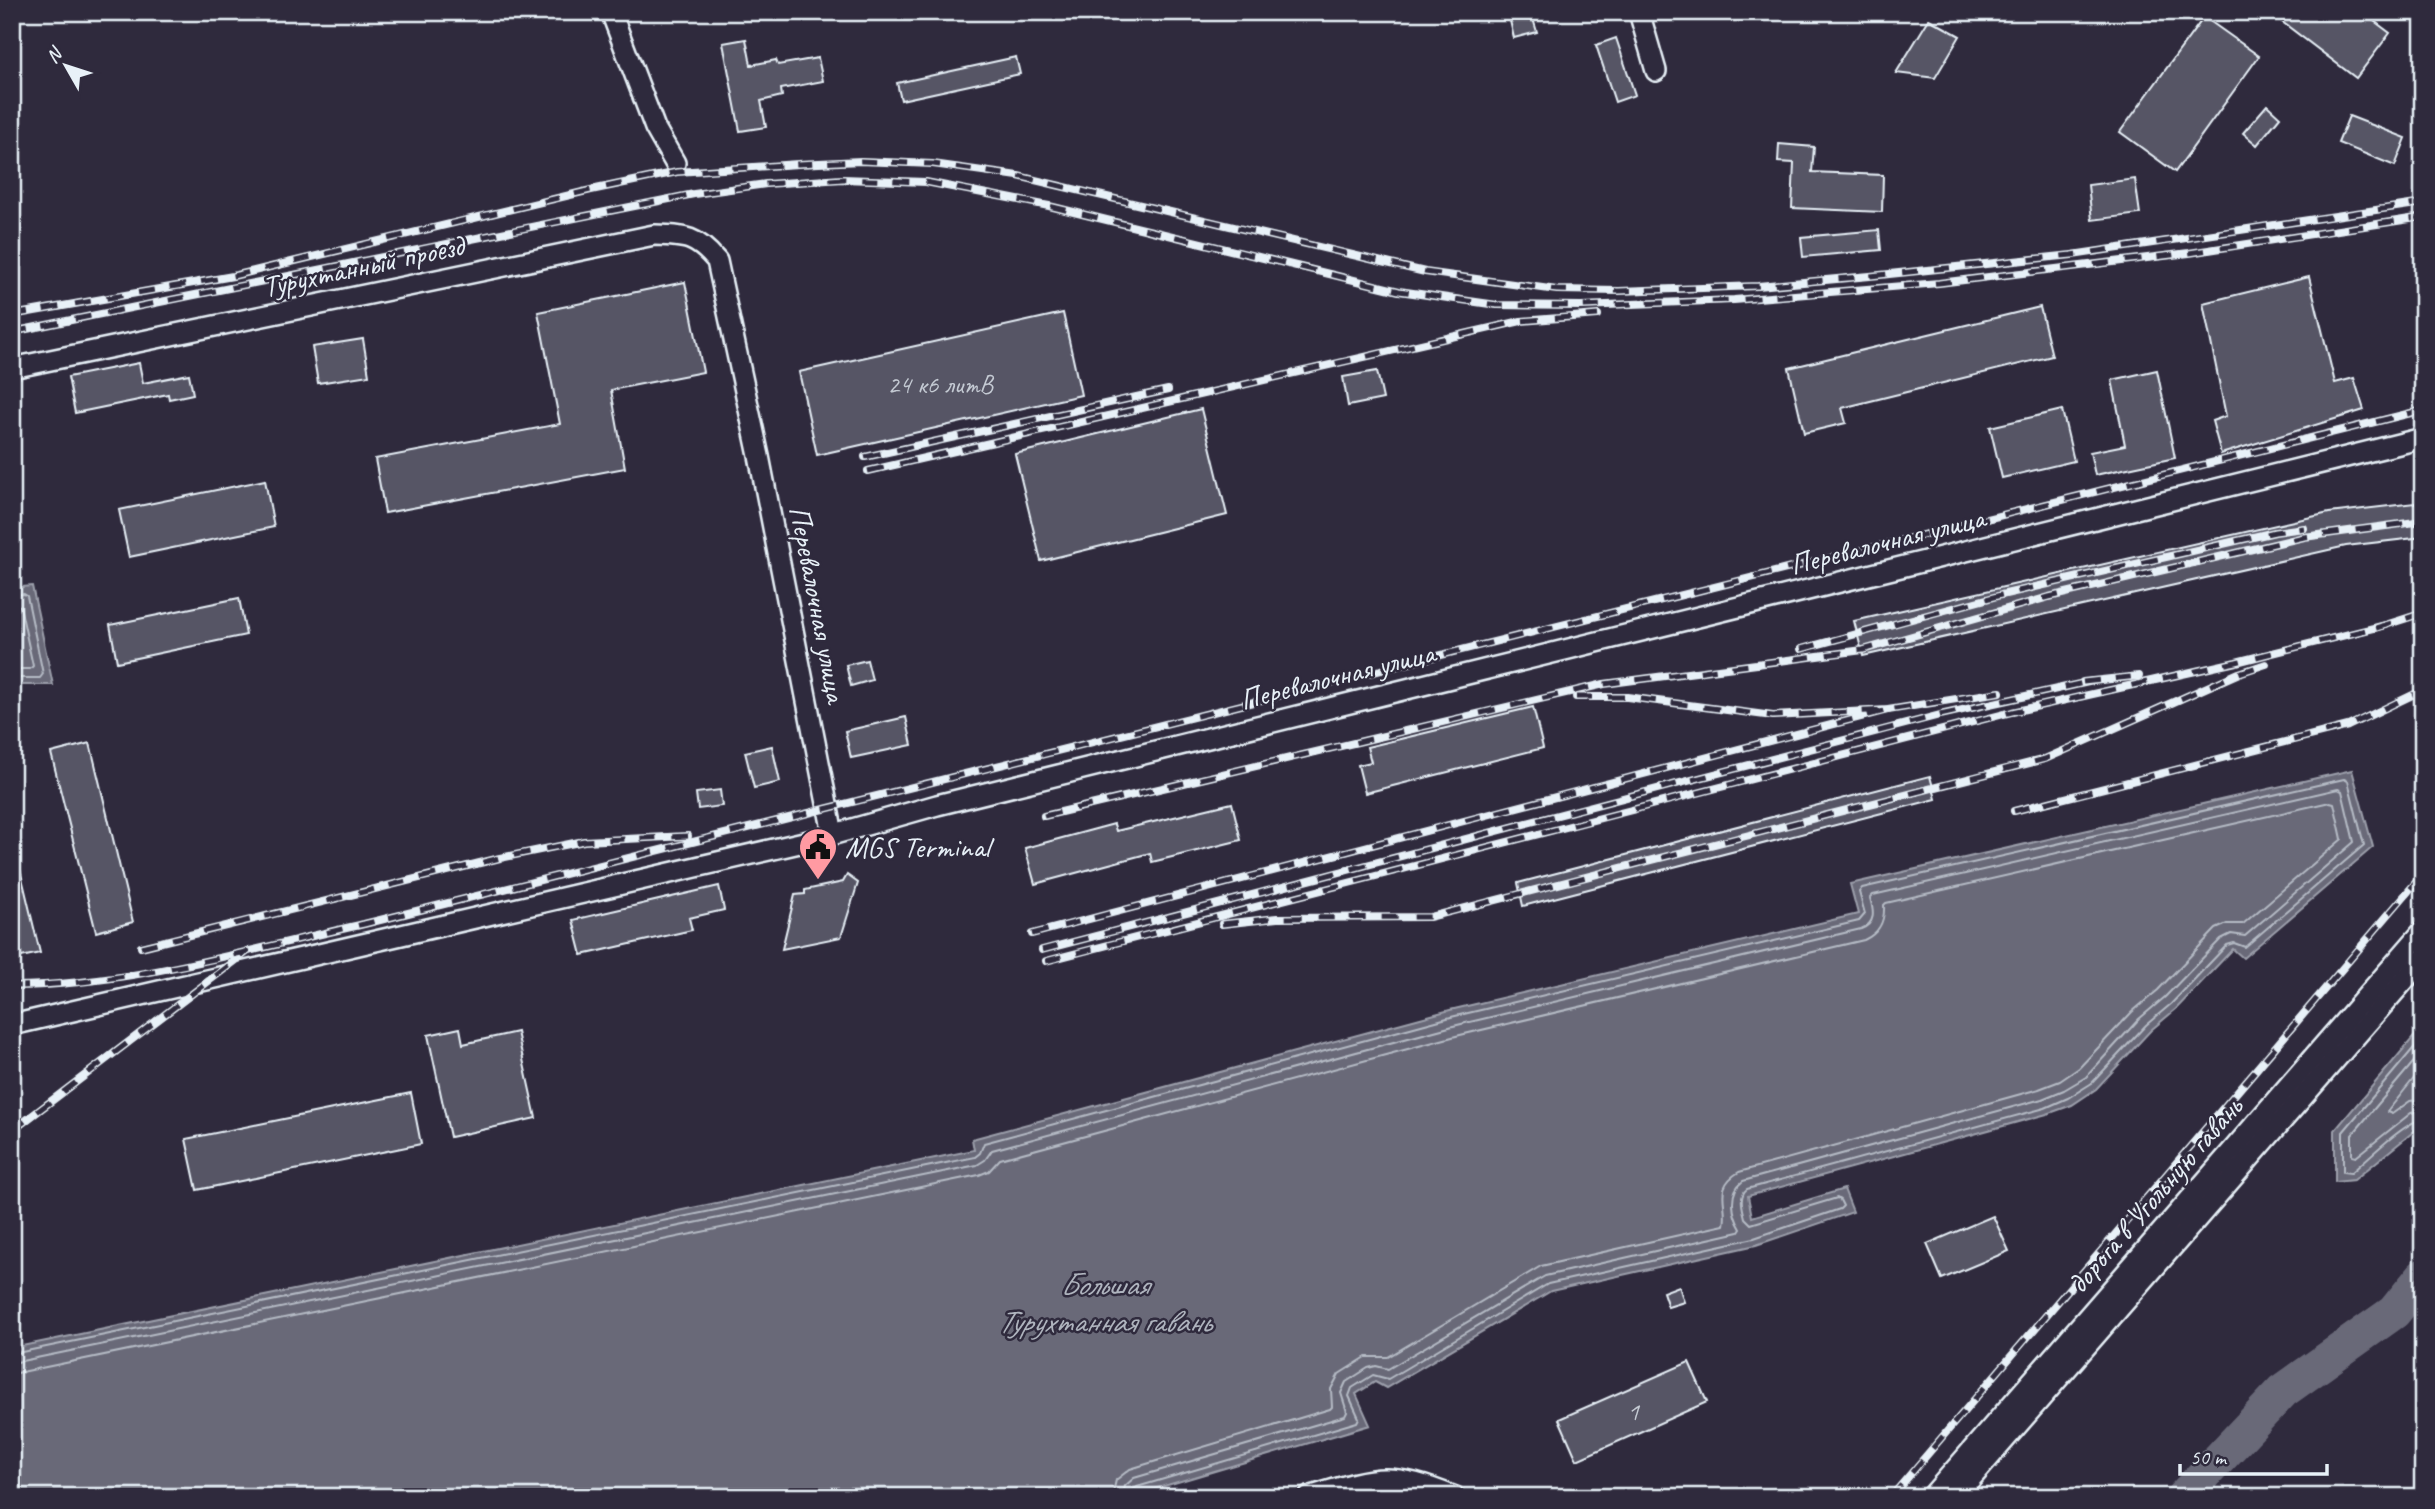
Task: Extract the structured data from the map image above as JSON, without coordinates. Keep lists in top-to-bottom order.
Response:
{
  "streets": {
    "street": ["Турухтанный проезд", "Перевалочная улица", "дорога в Угольную гавань"]
  },
  "crossings": [
    ["Турухтанный проезд", "Перевалочная улица"]
  ],
  "water": ["Большая Турухтанная гавань"],
  "places": {
    "public building": ["MGS Terminal"]
  },
  "house_numbers": ["24 к6 литВ", "1"],
  "scale_bar": "50 m",
  "north": "top left"
}
